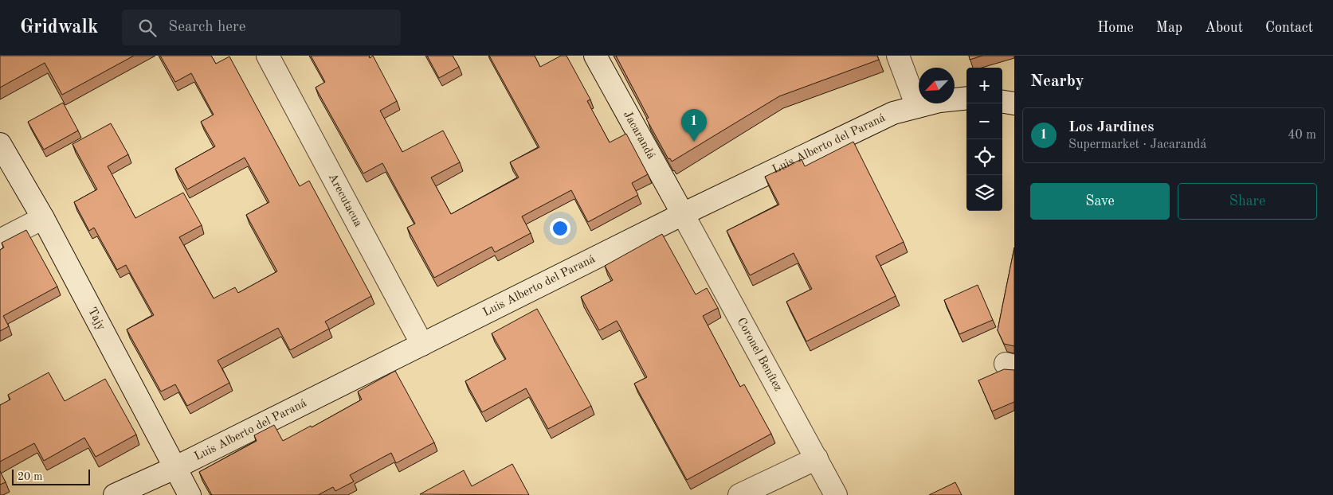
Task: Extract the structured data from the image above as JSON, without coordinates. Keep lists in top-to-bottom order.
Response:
{
  "streets": {
    "street": [
      "Jacarandá",
      "Luis Alberto del Paraná",
      "Arecutacua",
      "Tajy",
      "Coronel Benítez"
    ]
  },
  "crossings": [
    ["Jacarandá", "Luis Alberto del Paraná"],
    ["Jacarandá", "Coronel Benítez"],
    ["Luis Alberto del Paraná", "Arecutacua"],
    ["Luis Alberto del Paraná", "Tajy"],
    ["Luis Alberto del Paraná", "Coronel Benítez"]
  ],
  "scale_bar": "20 m",
  "north": "bottom left",
  "page": {
    "header": "Gridwalk",
    "search": "Search here",
    "nav": [
      "Home",
      "Map",
      "About",
      "Contact"
    ],
    "heading": "Nearby",
    "map_buttons": ["+", "−"],
    "list": [
      {
        "mark": "1",
        "name": "Los Jardines",
        "note": "Supermarket · Jacarandá",
        "value": "40 m"
      }
    ],
    "pins": "1",
    "buttons": ["Save", "Share"],
    "scale": "20 m"
  }
}
